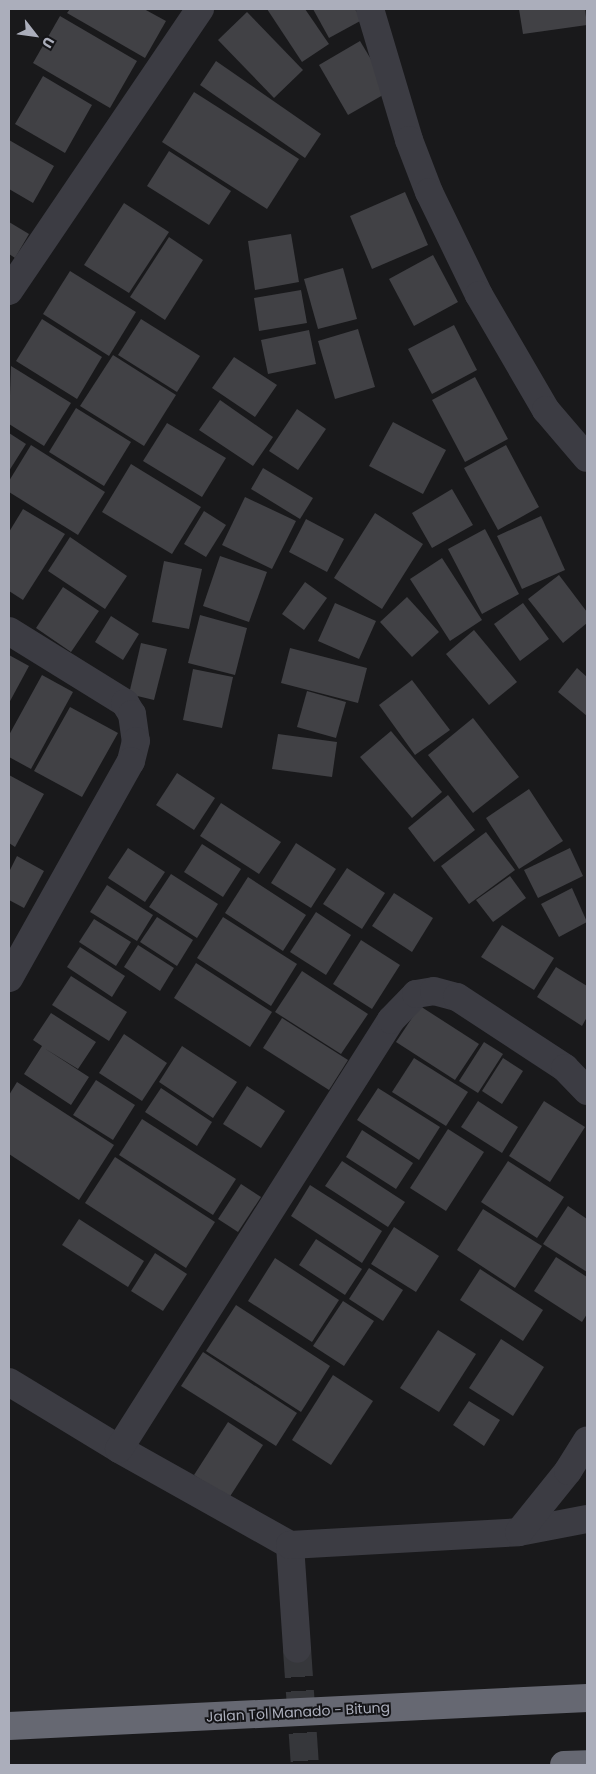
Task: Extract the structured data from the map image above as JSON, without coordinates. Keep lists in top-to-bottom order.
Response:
{
  "streets": {
    "highway": ["Jalan Tol Manado - Bitung"]
  },
  "north": "bottom right"
}
